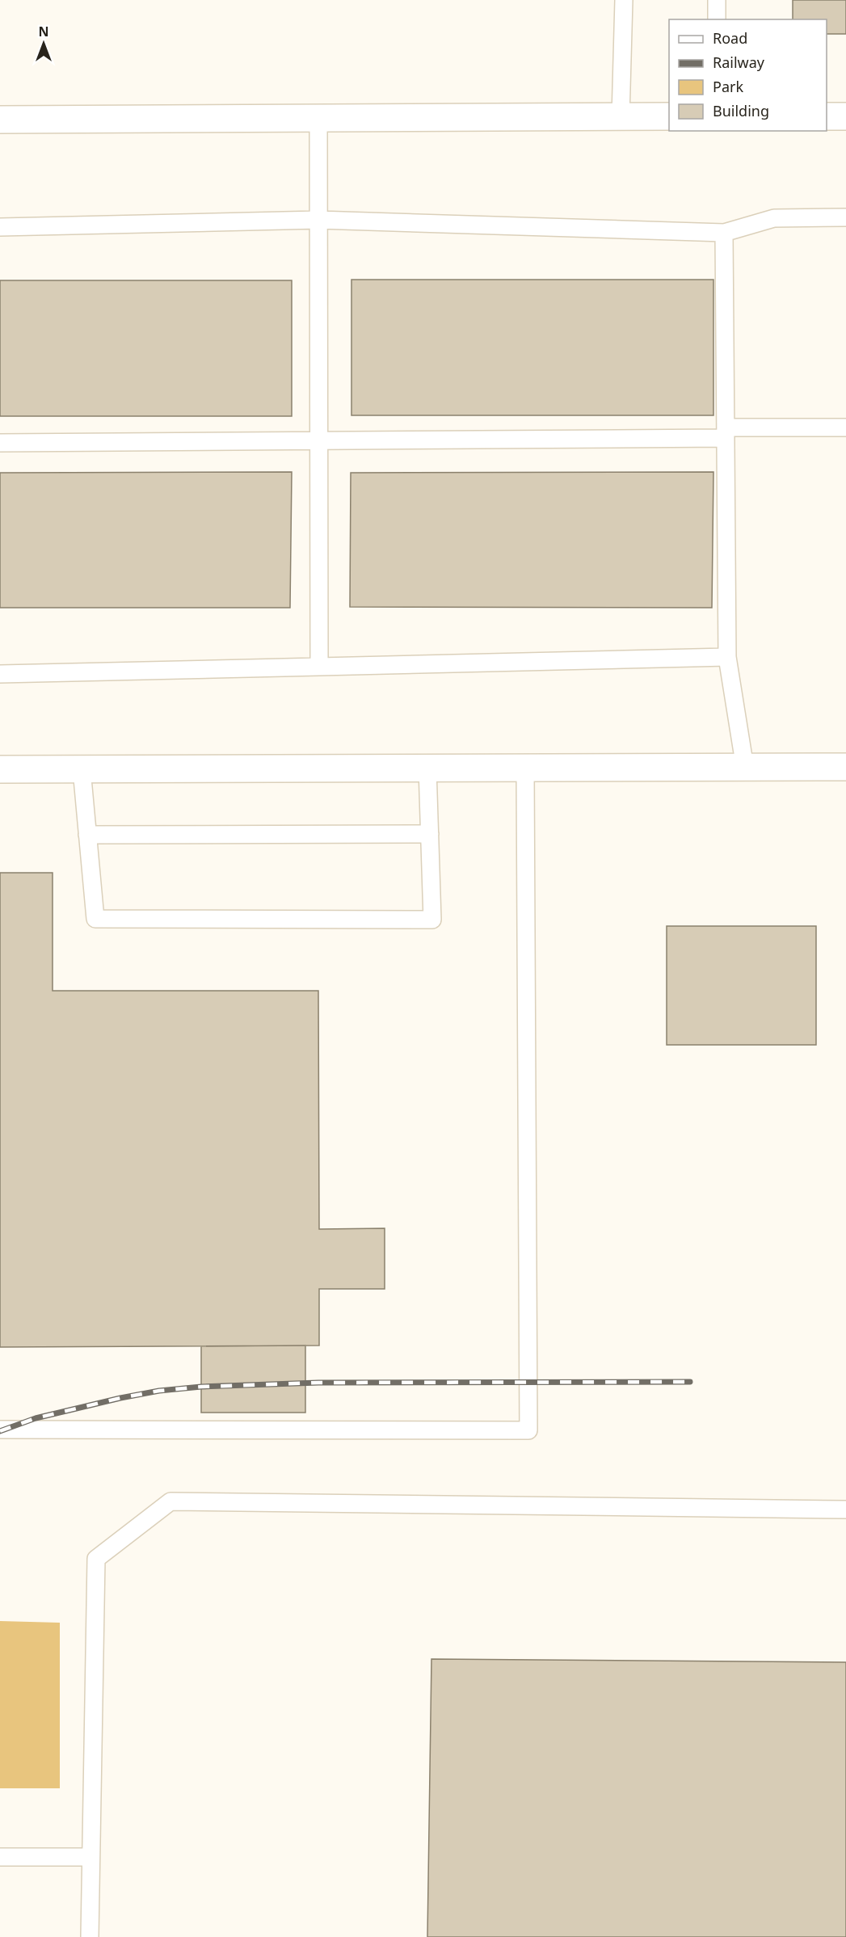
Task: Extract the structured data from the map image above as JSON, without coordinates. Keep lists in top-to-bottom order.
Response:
{
  "legend": [
    "Road",
    "Railway",
    "Park",
    "Building"
  ],
  "north": "top"
}
